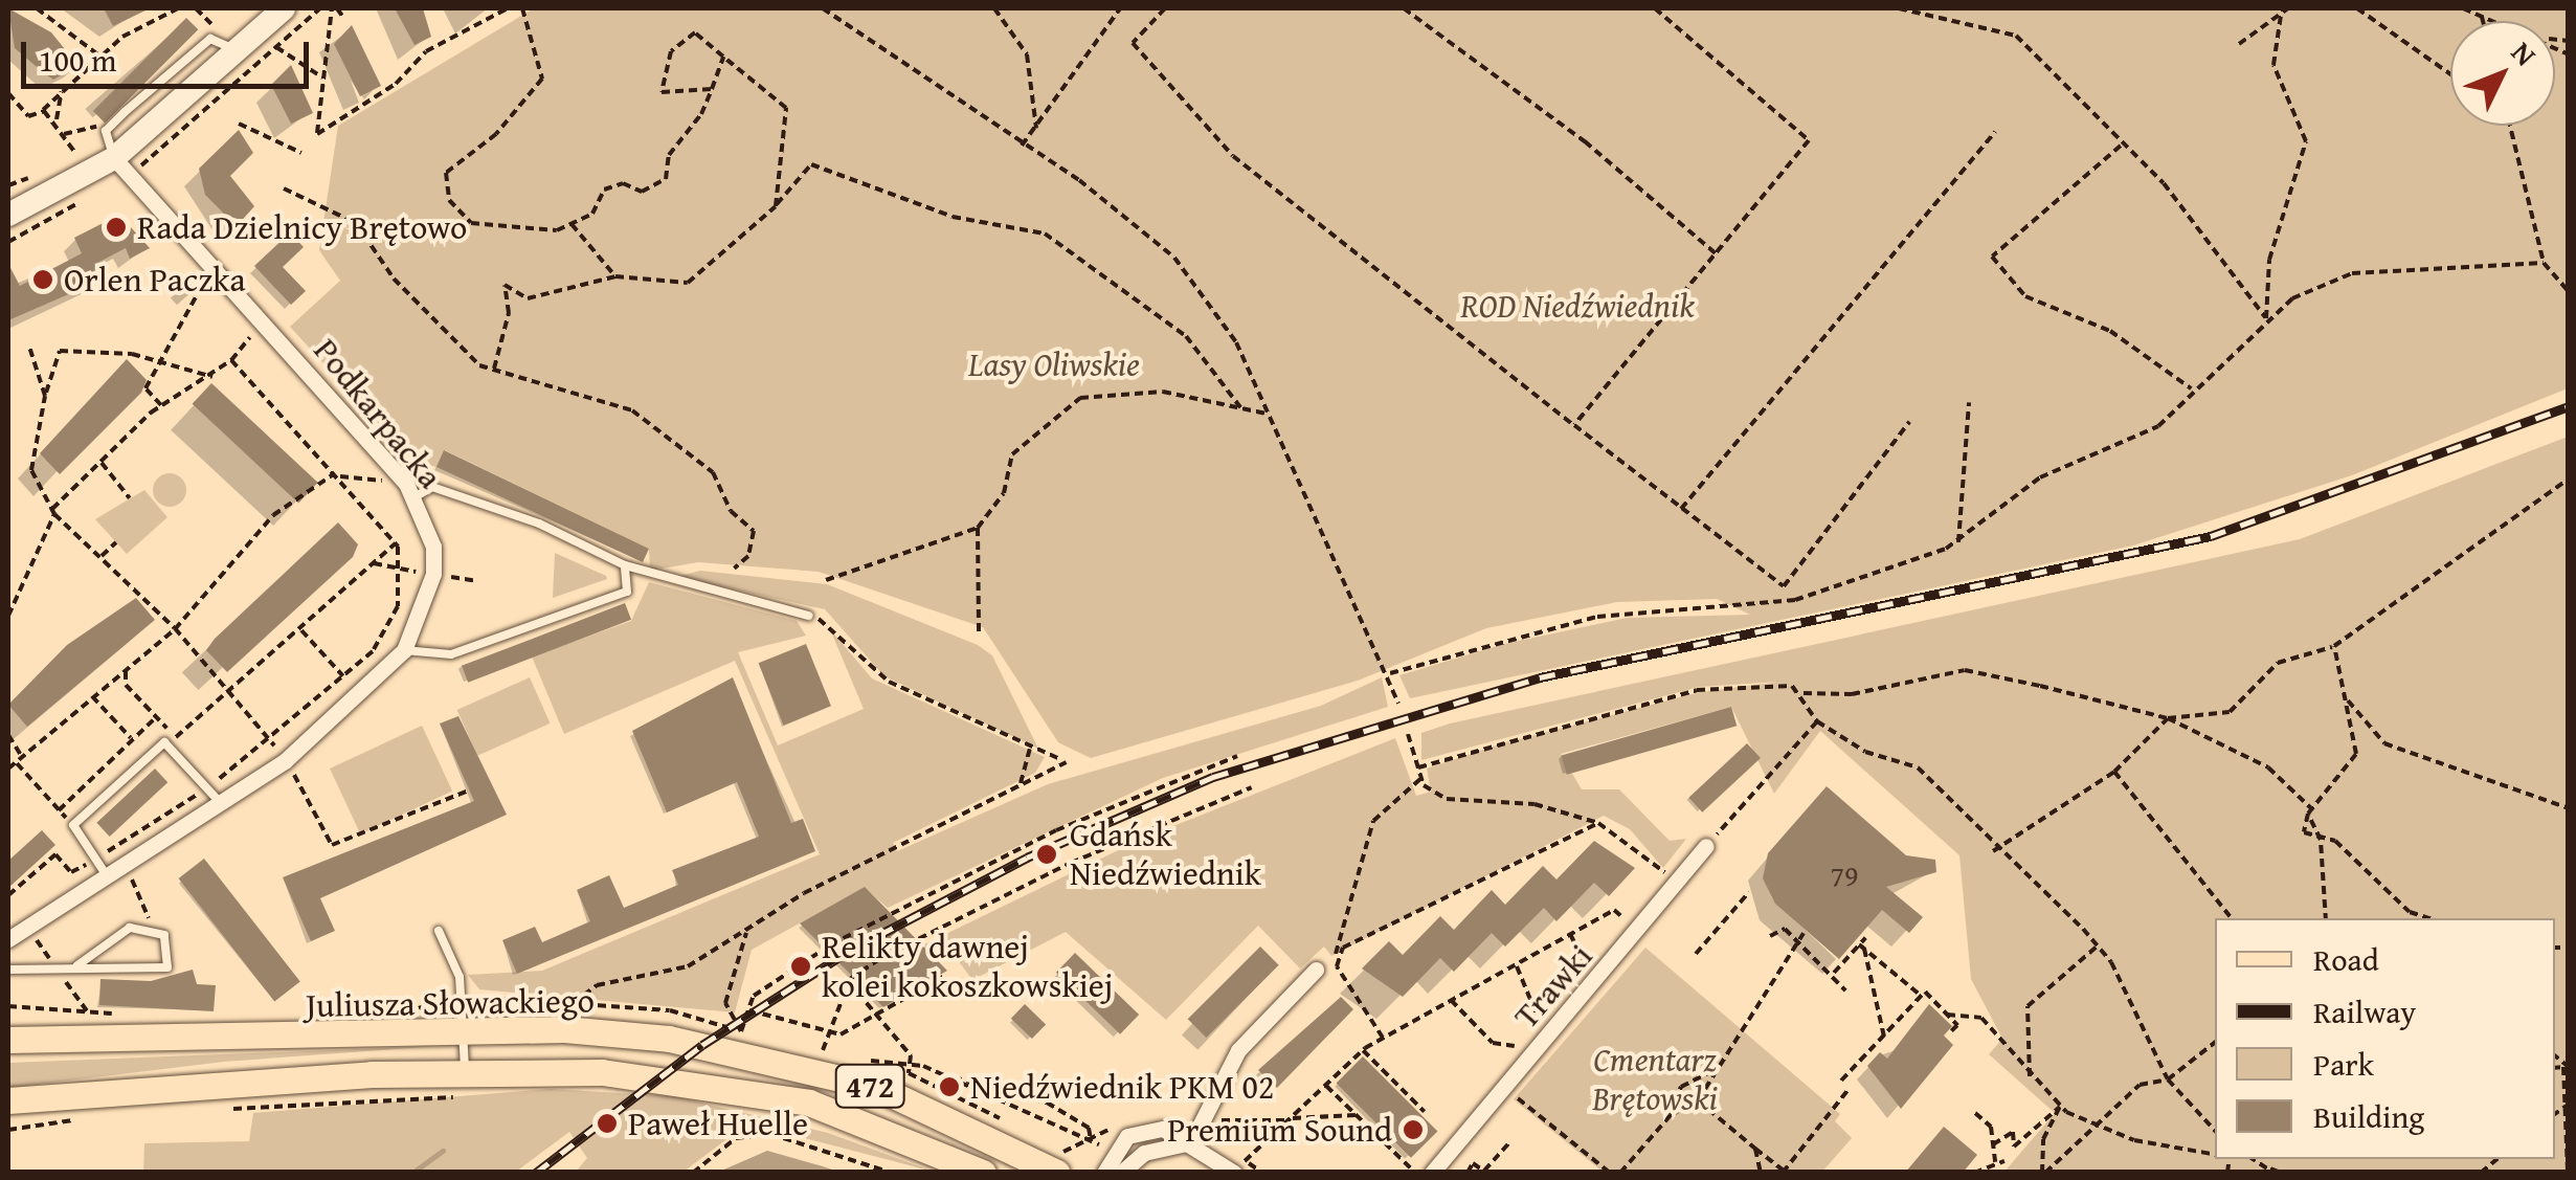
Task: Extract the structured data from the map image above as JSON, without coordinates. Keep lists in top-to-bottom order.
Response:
{
  "streets": {
    "main road": ["Juliusza Słowackiego", "472"],
    "street": ["Podkarpacka", "Trawki"]
  },
  "parks": ["ROD Niedźwiednik", "Lasy Oliwskie", "Cmentarz Brętowski"],
  "places": [
    "Rada Dzielnicy Brętowo",
    "Orlen Paczka",
    "Gdańsk Niedźwiednik",
    "Relikty dawnej kolei kokoszkowskiej",
    "Niedźwiednik PKM 02",
    "Paweł Huelle",
    "Premium Sound"
  ],
  "house_numbers": ["79"],
  "legend": [
    "Road",
    "Railway",
    "Park",
    "Building"
  ],
  "scale_bar": "100 m",
  "north": "top right"
}
